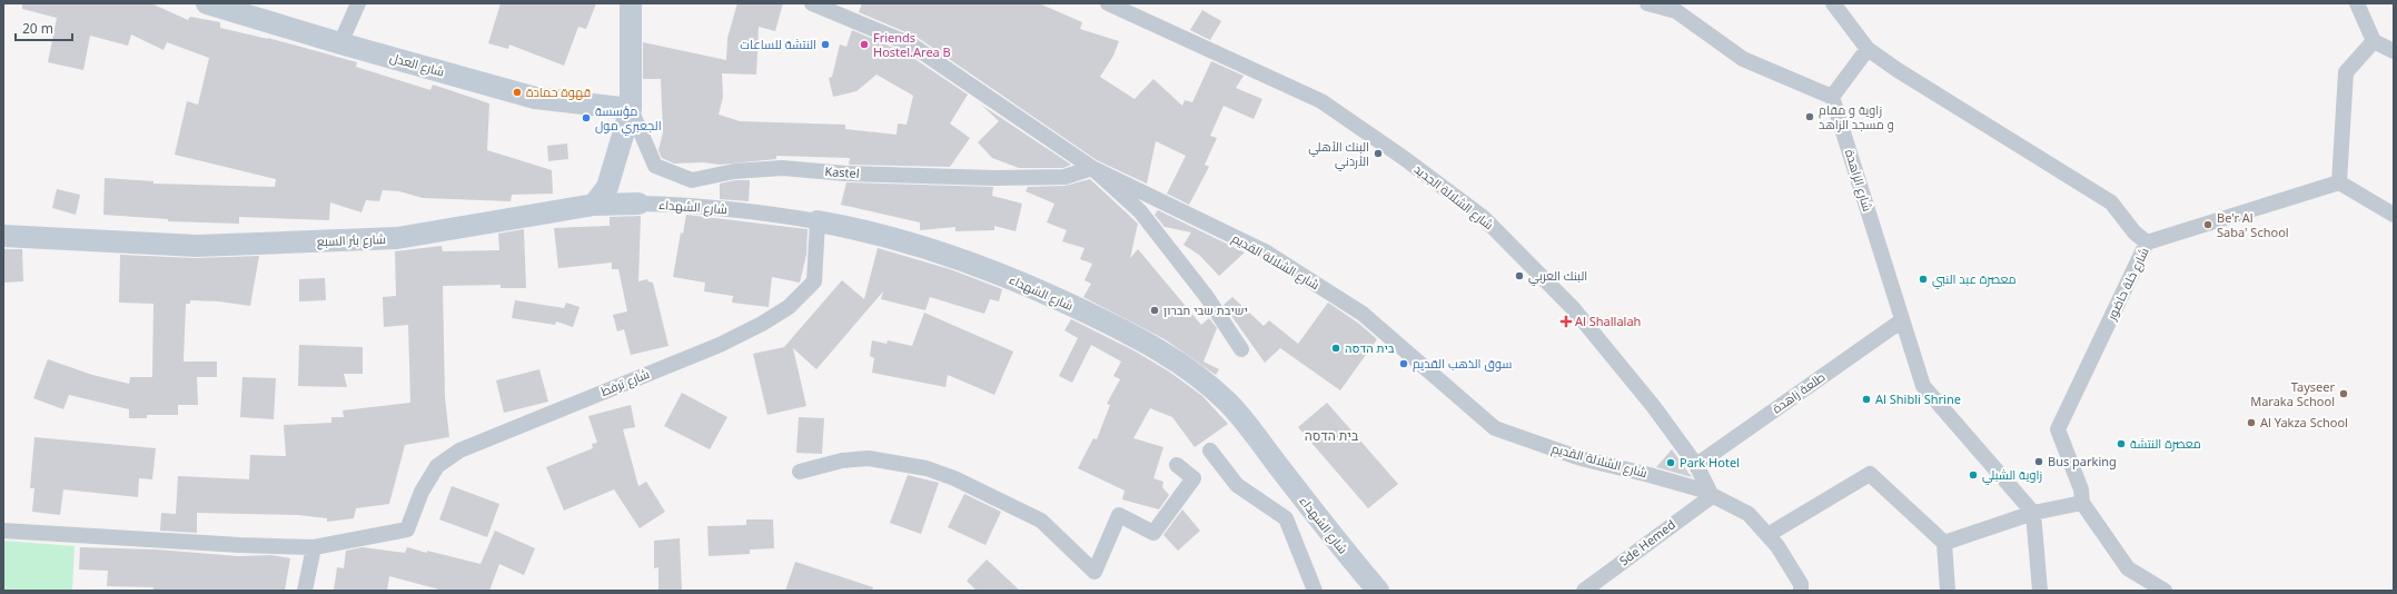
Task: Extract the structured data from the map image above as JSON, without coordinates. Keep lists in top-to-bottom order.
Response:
{
  "streets": {
    "street": [
      "شارع العدل",
      "Kastel",
      "شارع الزاهدة",
      "شارع الشلالة الجديد",
      "شارع الشهداء",
      "شارع بئر السبع",
      "شارع الشلالة القديم",
      "شارع خلة حاضور",
      "شارع ترفط",
      "طلعة زاهدة",
      "Sde Hemed"
    ]
  },
  "crossings": [
    ["شارع العدل", "Kastel"],
    ["Kastel", "شارع الشلالة القديم"],
    ["شارع الزاهدة", "طلعة زاهدة"],
    ["شارع الشلالة الجديد", "شارع الشلالة القديم"],
    ["شارع الشلالة الجديد", "طلعة زاهدة"],
    ["شارع الشلالة الجديد", "Sde Hemed"],
    ["شارع الشهداء", "شارع بئر السبع"],
    ["شارع الشهداء", "شارع ترفط"],
    ["شارع الشلالة القديم", "Sde Hemed"]
  ],
  "districts": ["בית הדסה"],
  "places": {
    "other": [
      "النتشة للساعات",
      "Friends Hostel.Area B",
      "قهوة حمادة",
      "زاوية و مقام و مسجد الزاهد",
      "مؤسسة الجعبري مول",
      "البنك الأهلي الأردني",
      "Be'r Al Saba' School",
      "البنك العربي",
      "معصرة عبد النبي",
      "ישיבת שבי חברון",
      "בית הדסה",
      "سوق الذهب القديم",
      "Tayseer Maraka School",
      "Al Shibli Shrine",
      "Al Yakza School",
      "معصرة النتشة",
      "Bus parking",
      "Park Hotel",
      "زاوية الشبلي"
    ],
    "health": ["Al Shallalah"]
  },
  "scale_bar": "20 m"
}
